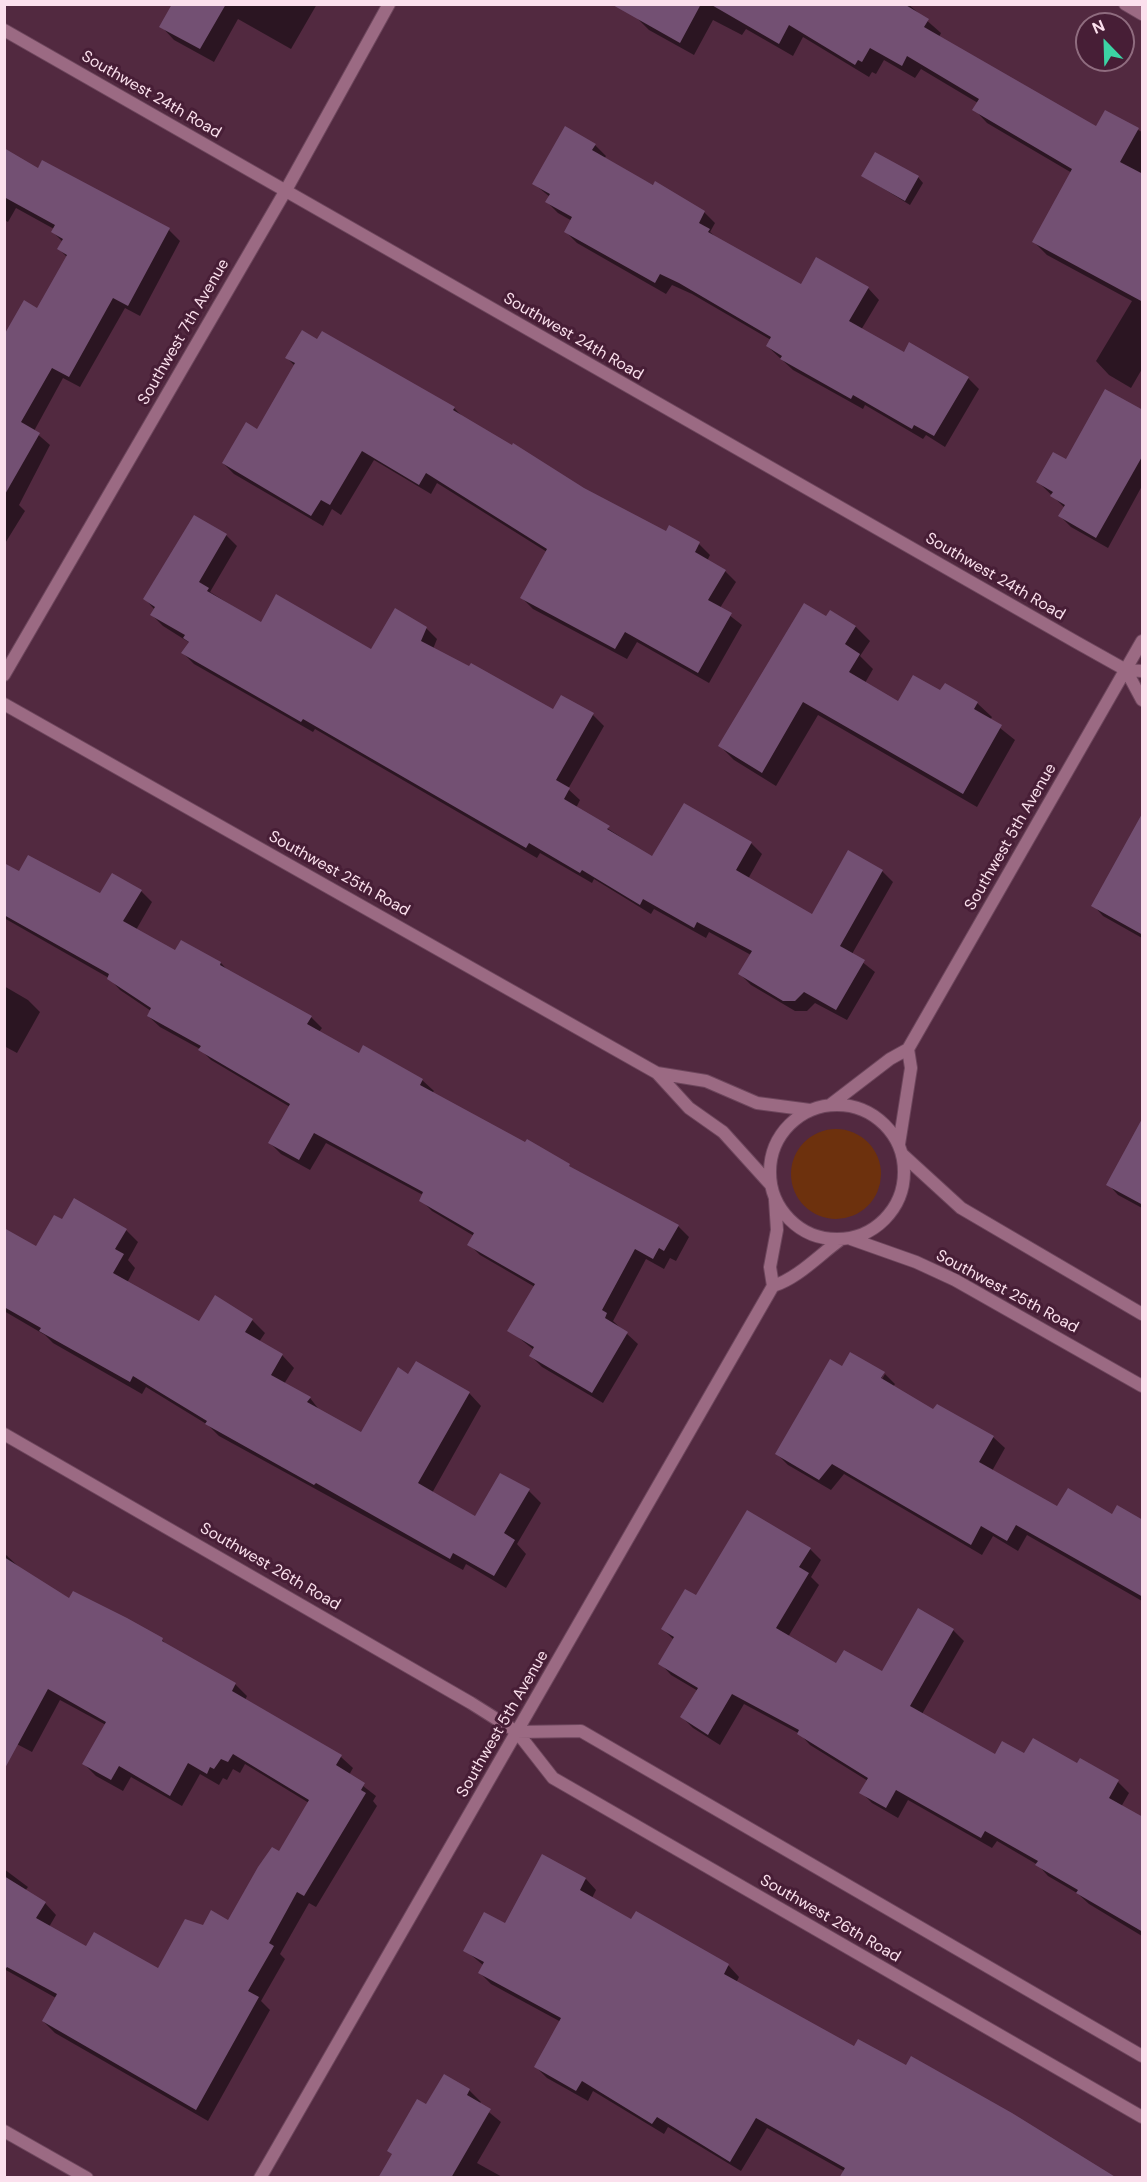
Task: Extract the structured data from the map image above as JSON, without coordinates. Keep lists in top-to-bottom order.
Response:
{
  "streets": {
    "street": [
      "Southwest 24th Road",
      "Southwest 7th Avenue",
      "Southwest 5th Avenue",
      "Southwest 25th Road",
      "Southwest 26th Road"
    ]
  },
  "crossings": [
    ["Southwest 24th Road", "Southwest 7th Avenue"],
    ["Southwest 24th Road", "Southwest 5th Avenue"],
    ["Southwest 5th Avenue", "Southwest 25th Road"],
    ["Southwest 5th Avenue", "Southwest 26th Road"]
  ],
  "north": "top left"
}
